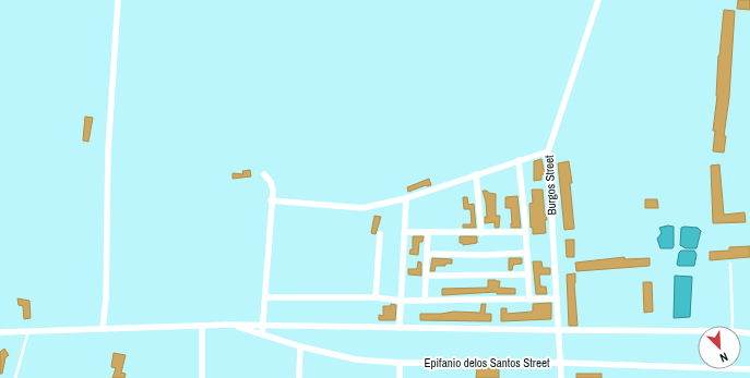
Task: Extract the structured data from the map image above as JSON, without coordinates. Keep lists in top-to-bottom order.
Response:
{
  "streets": {
    "street": ["Burgos Street", "Epifanio delos Santos Street"]
  },
  "crossings": [
    ["Burgos Street", "Epifanio delos Santos Street"]
  ],
  "north": "bottom right"
}
